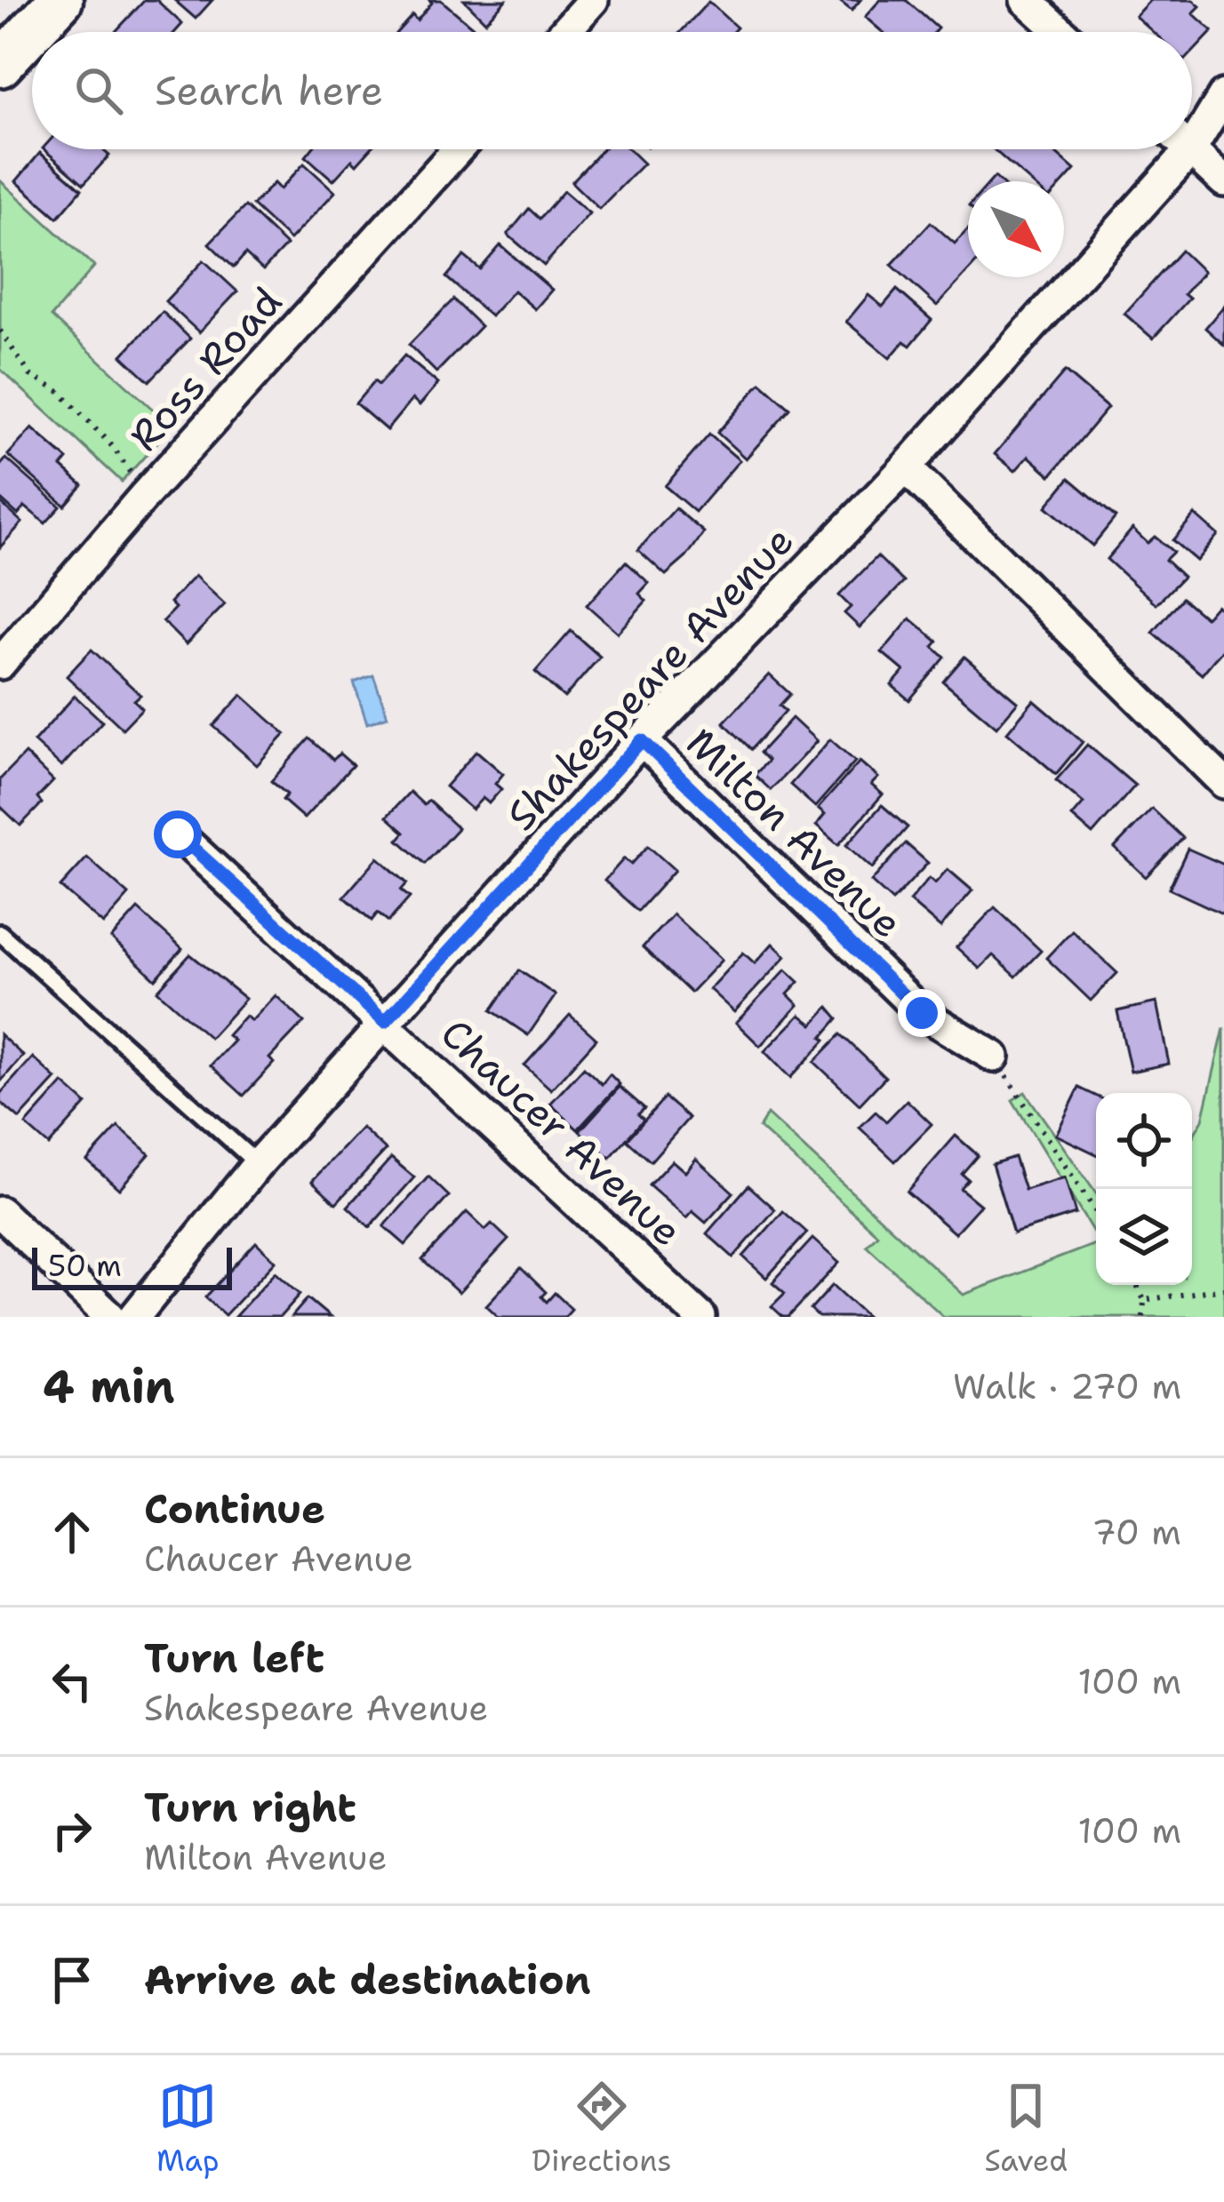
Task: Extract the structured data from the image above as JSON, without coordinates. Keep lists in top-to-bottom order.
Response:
{
  "streets": {
    "street": [
      "Ross Road",
      "Shakespeare Avenue",
      "Milton Avenue",
      "Chaucer Avenue"
    ]
  },
  "crossings": [
    ["Shakespeare Avenue", "Milton Avenue"],
    ["Shakespeare Avenue", "Chaucer Avenue"]
  ],
  "scale_bar": "50 m",
  "north": "bottom right",
  "page": {
    "search": "Search here",
    "scale": "50 m",
    "heading": ["4 min", "Walk · 270 m"],
    "list": [
      ["Continue", "Chaucer Avenue", "70 m"],
      ["Turn left", "Shakespeare Avenue", "100 m"],
      ["Turn right", "Milton Avenue", "100 m"],
      "Arrive at destination"
    ],
    "nav": ["Map", "Directions", "Saved"]
  }
}
